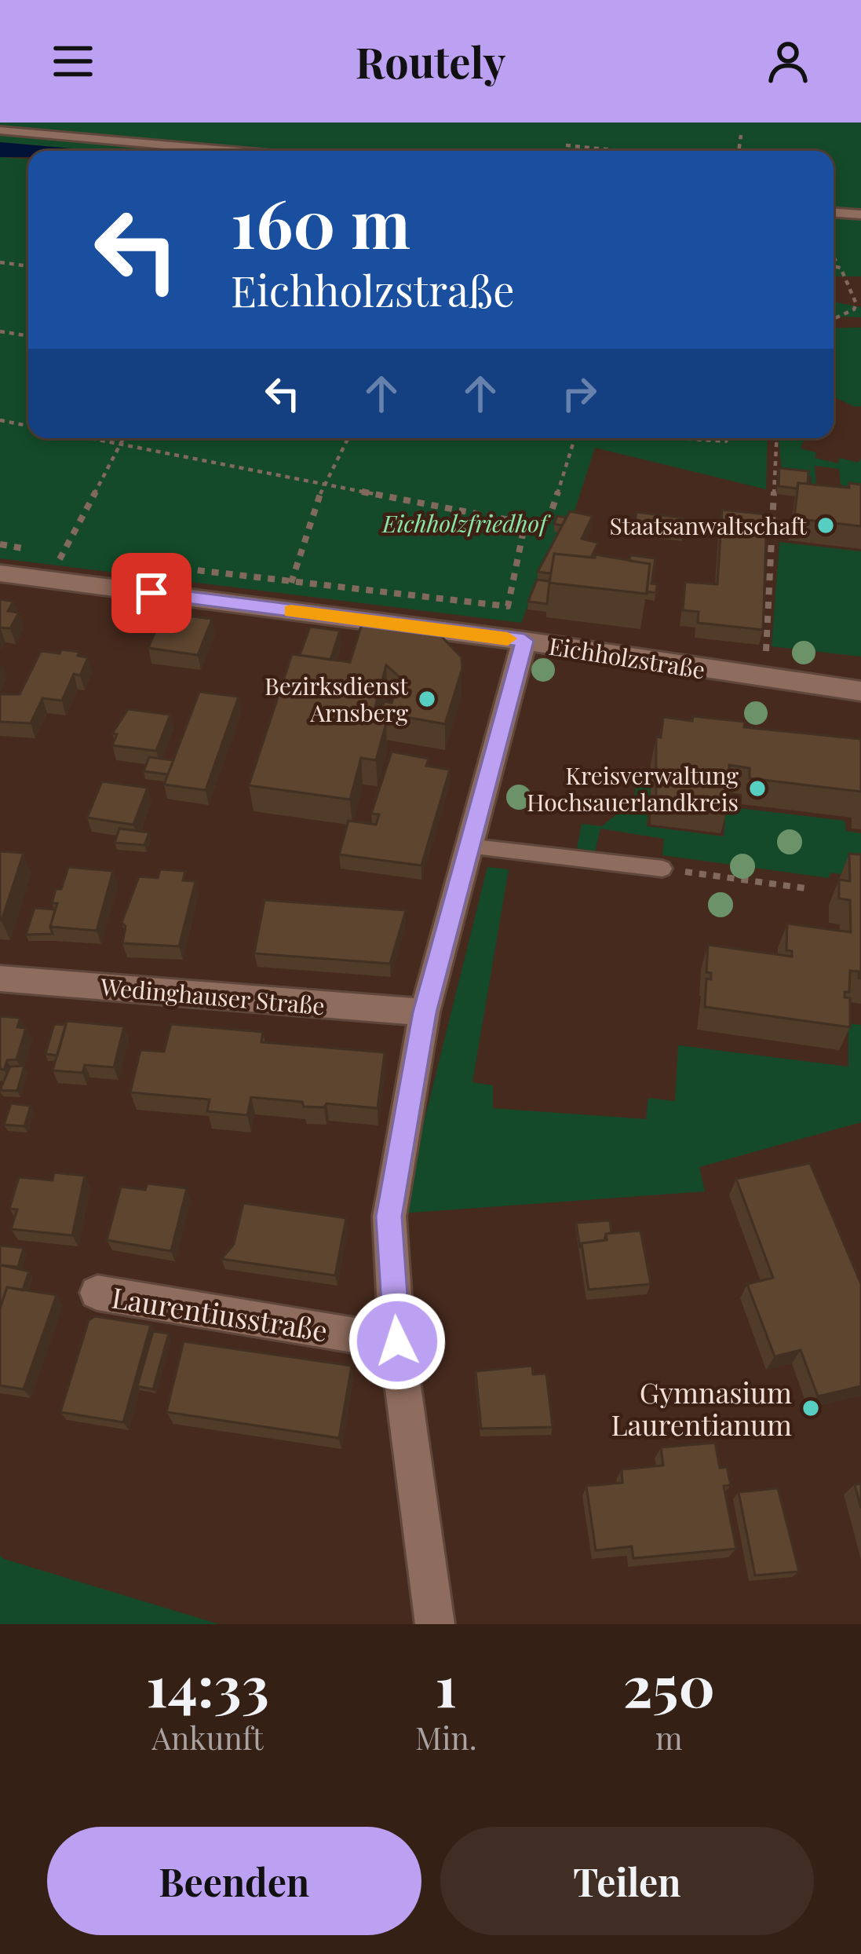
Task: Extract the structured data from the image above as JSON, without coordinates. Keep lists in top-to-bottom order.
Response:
{
  "streets": {
    "street": ["Eichholzstraße", "Wedinghauser Straße", "Laurentiusstraße"]
  },
  "parks": ["Eichholzfriedhof"],
  "places": [
    "Staatsanwaltschaft",
    "Bezirksdienst Arnsberg",
    "Kreisverwaltung Hochsauerlandkreis",
    "Gymnasium Laurentianum"
  ],
  "page": {
    "header": "Routely",
    "turn": ["160 m", "Eichholzstraße"],
    "eta": [
      "14:33",
      "Ankunft",
      "1",
      "Min.",
      "250",
      "m"
    ],
    "buttons": ["Beenden", "Teilen"]
  }
}
